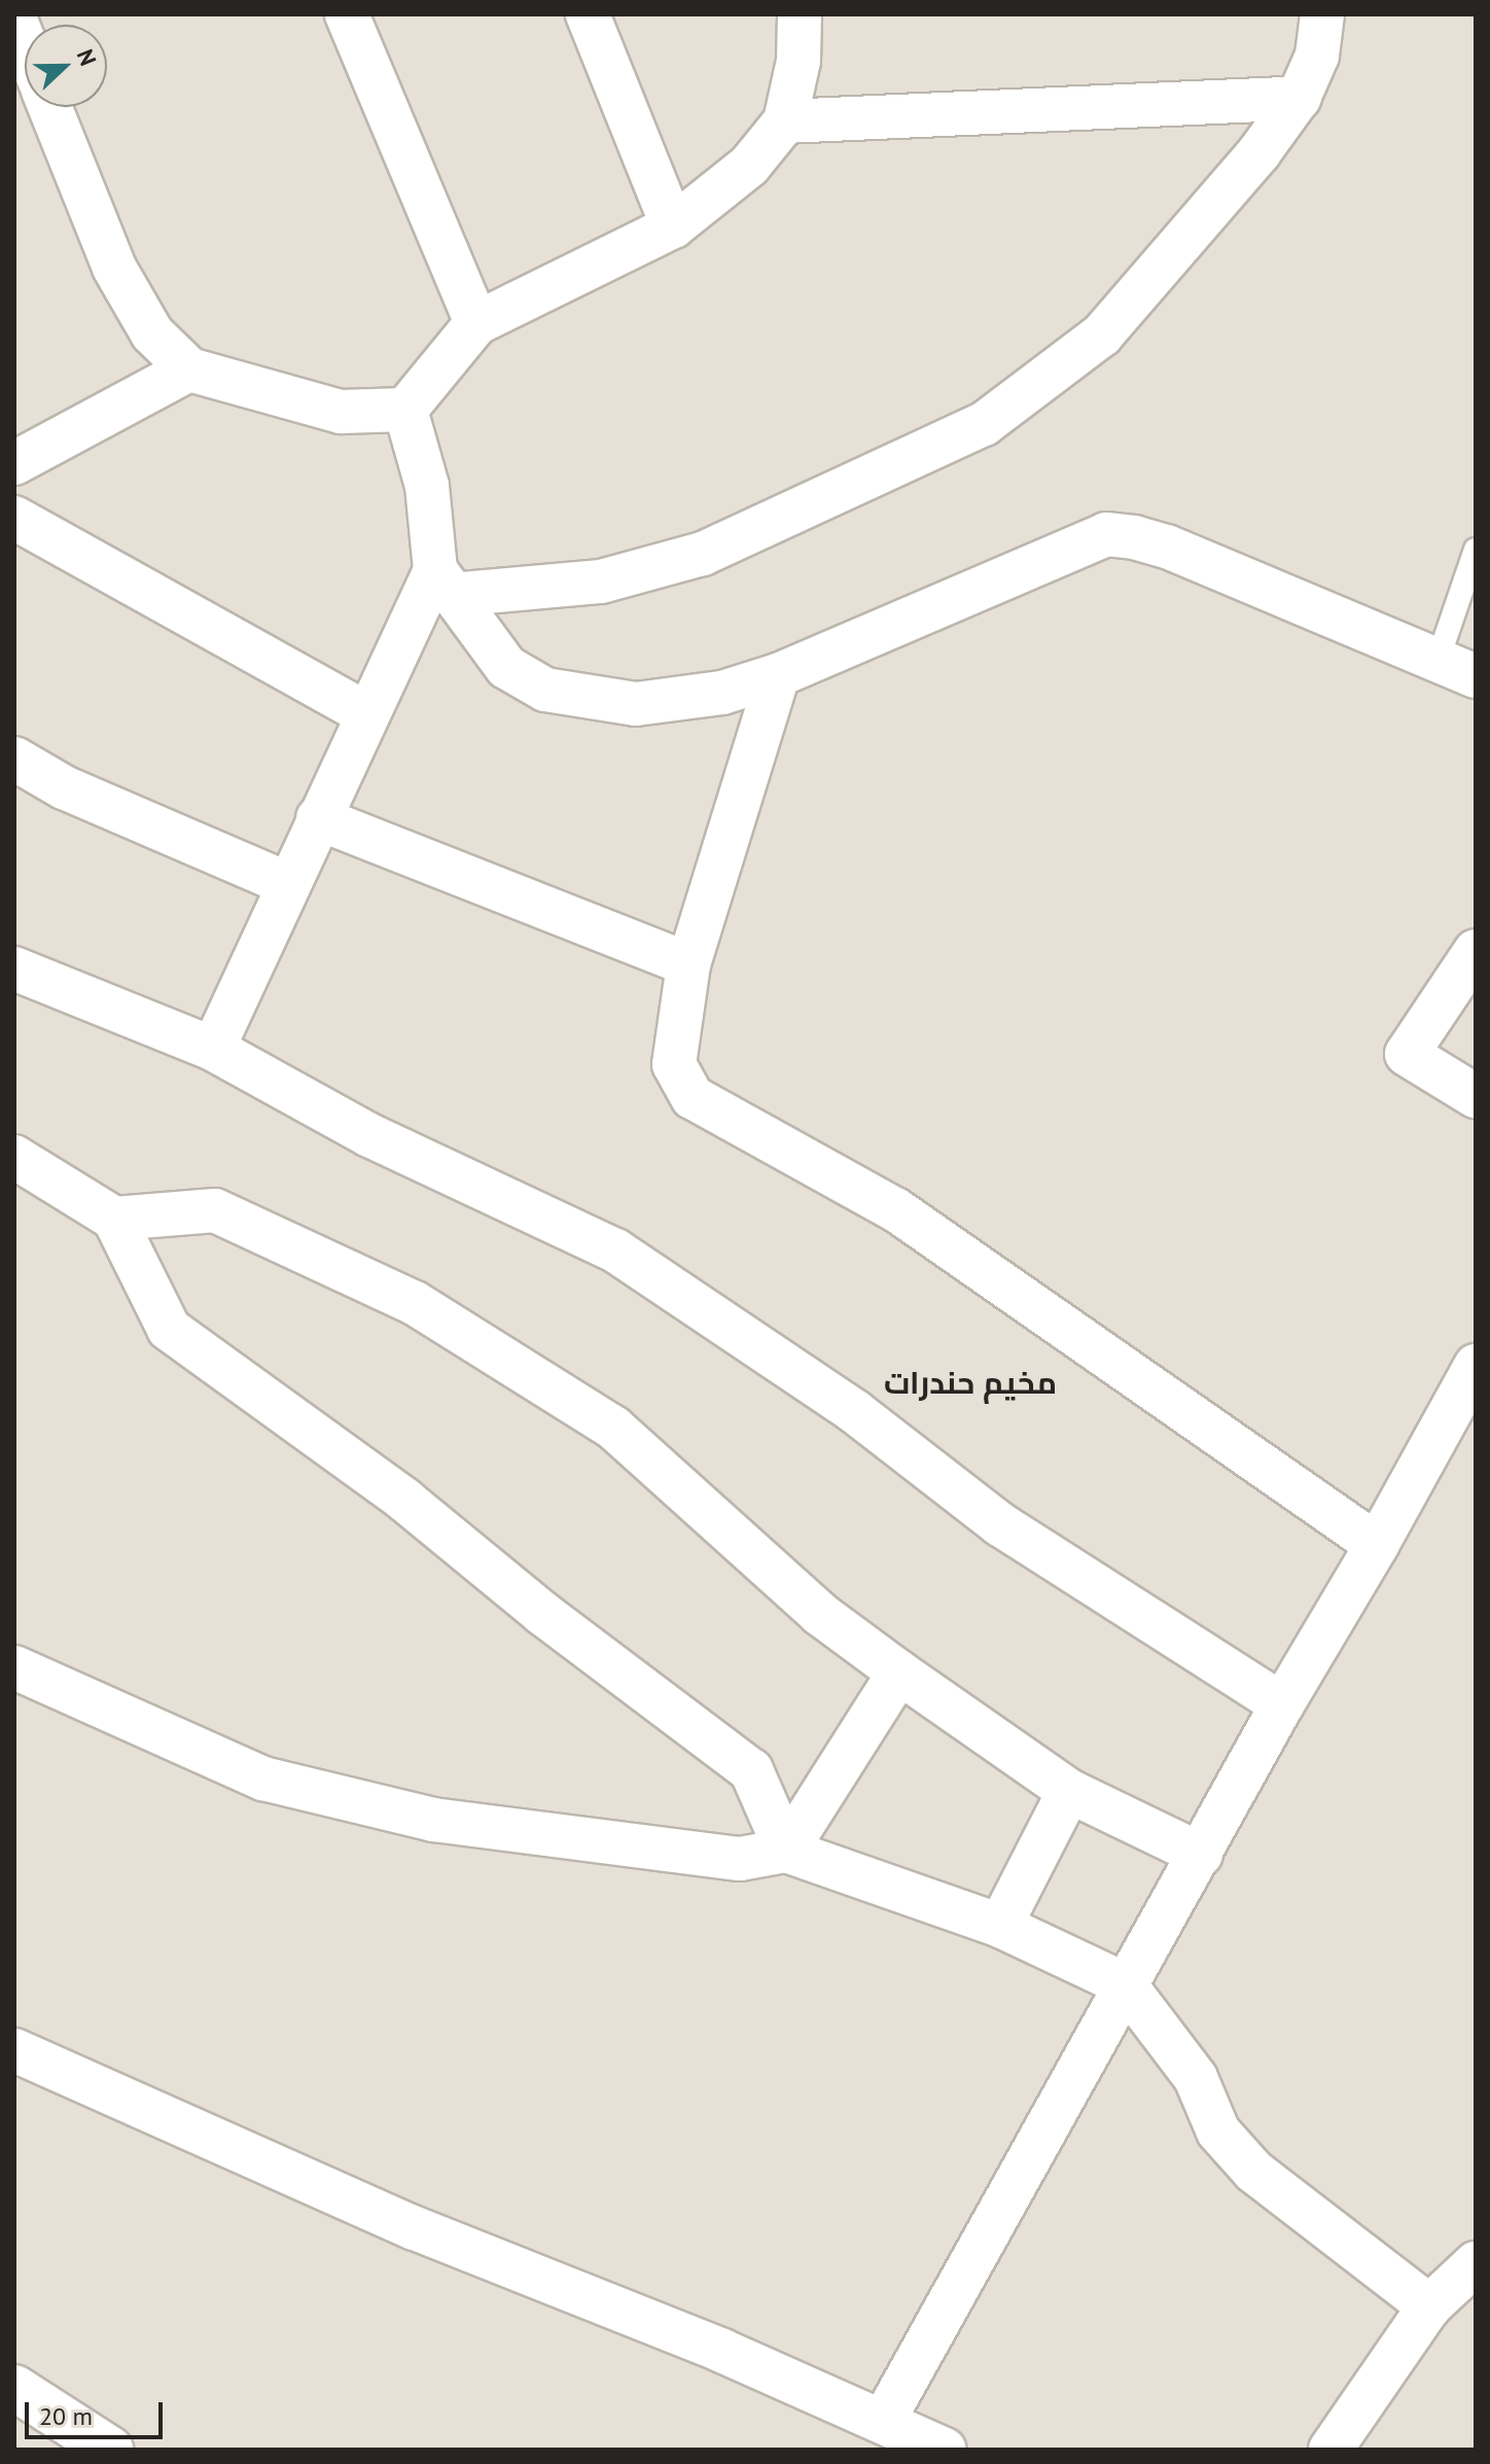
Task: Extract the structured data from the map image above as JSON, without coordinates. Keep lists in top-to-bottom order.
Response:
{
  "districts": ["مخيم حندرات"],
  "scale_bar": "20 m",
  "north": "right"
}
